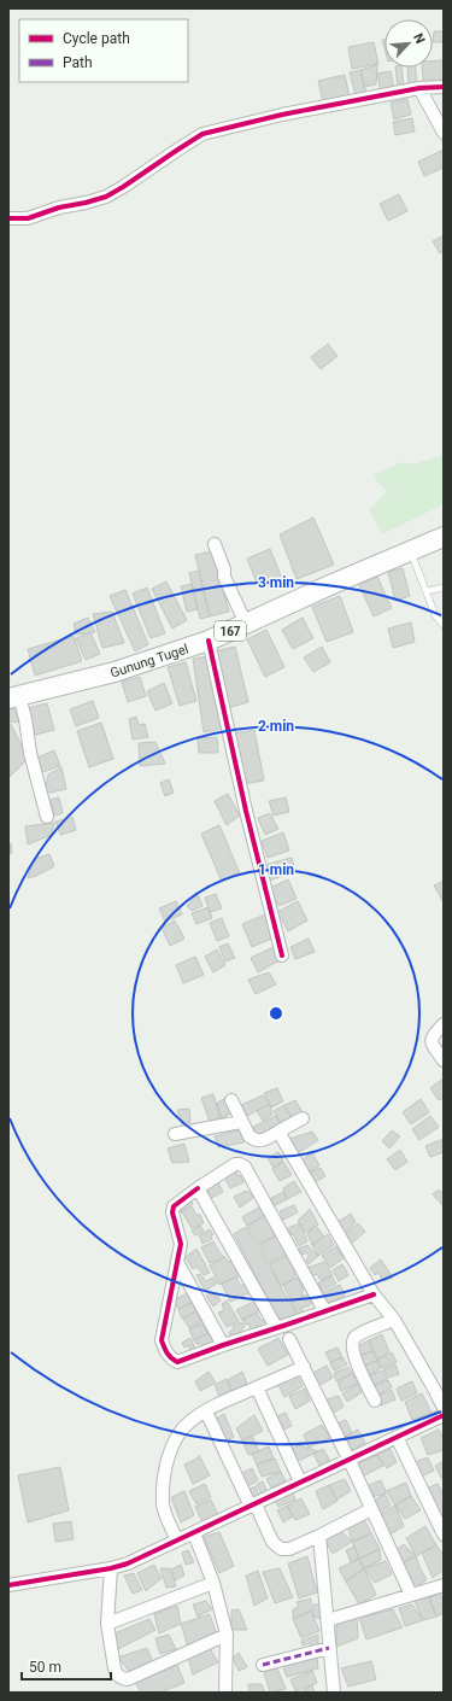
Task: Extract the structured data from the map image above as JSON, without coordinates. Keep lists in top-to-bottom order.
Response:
{
  "streets": {
    "main road": ["167", "Gunung Tugel"]
  },
  "legend": ["Cycle path", "Path"],
  "scale_bar": "50 m",
  "north": "top right",
  "rings": ["3 min", "2 min", "1 min"]
}
